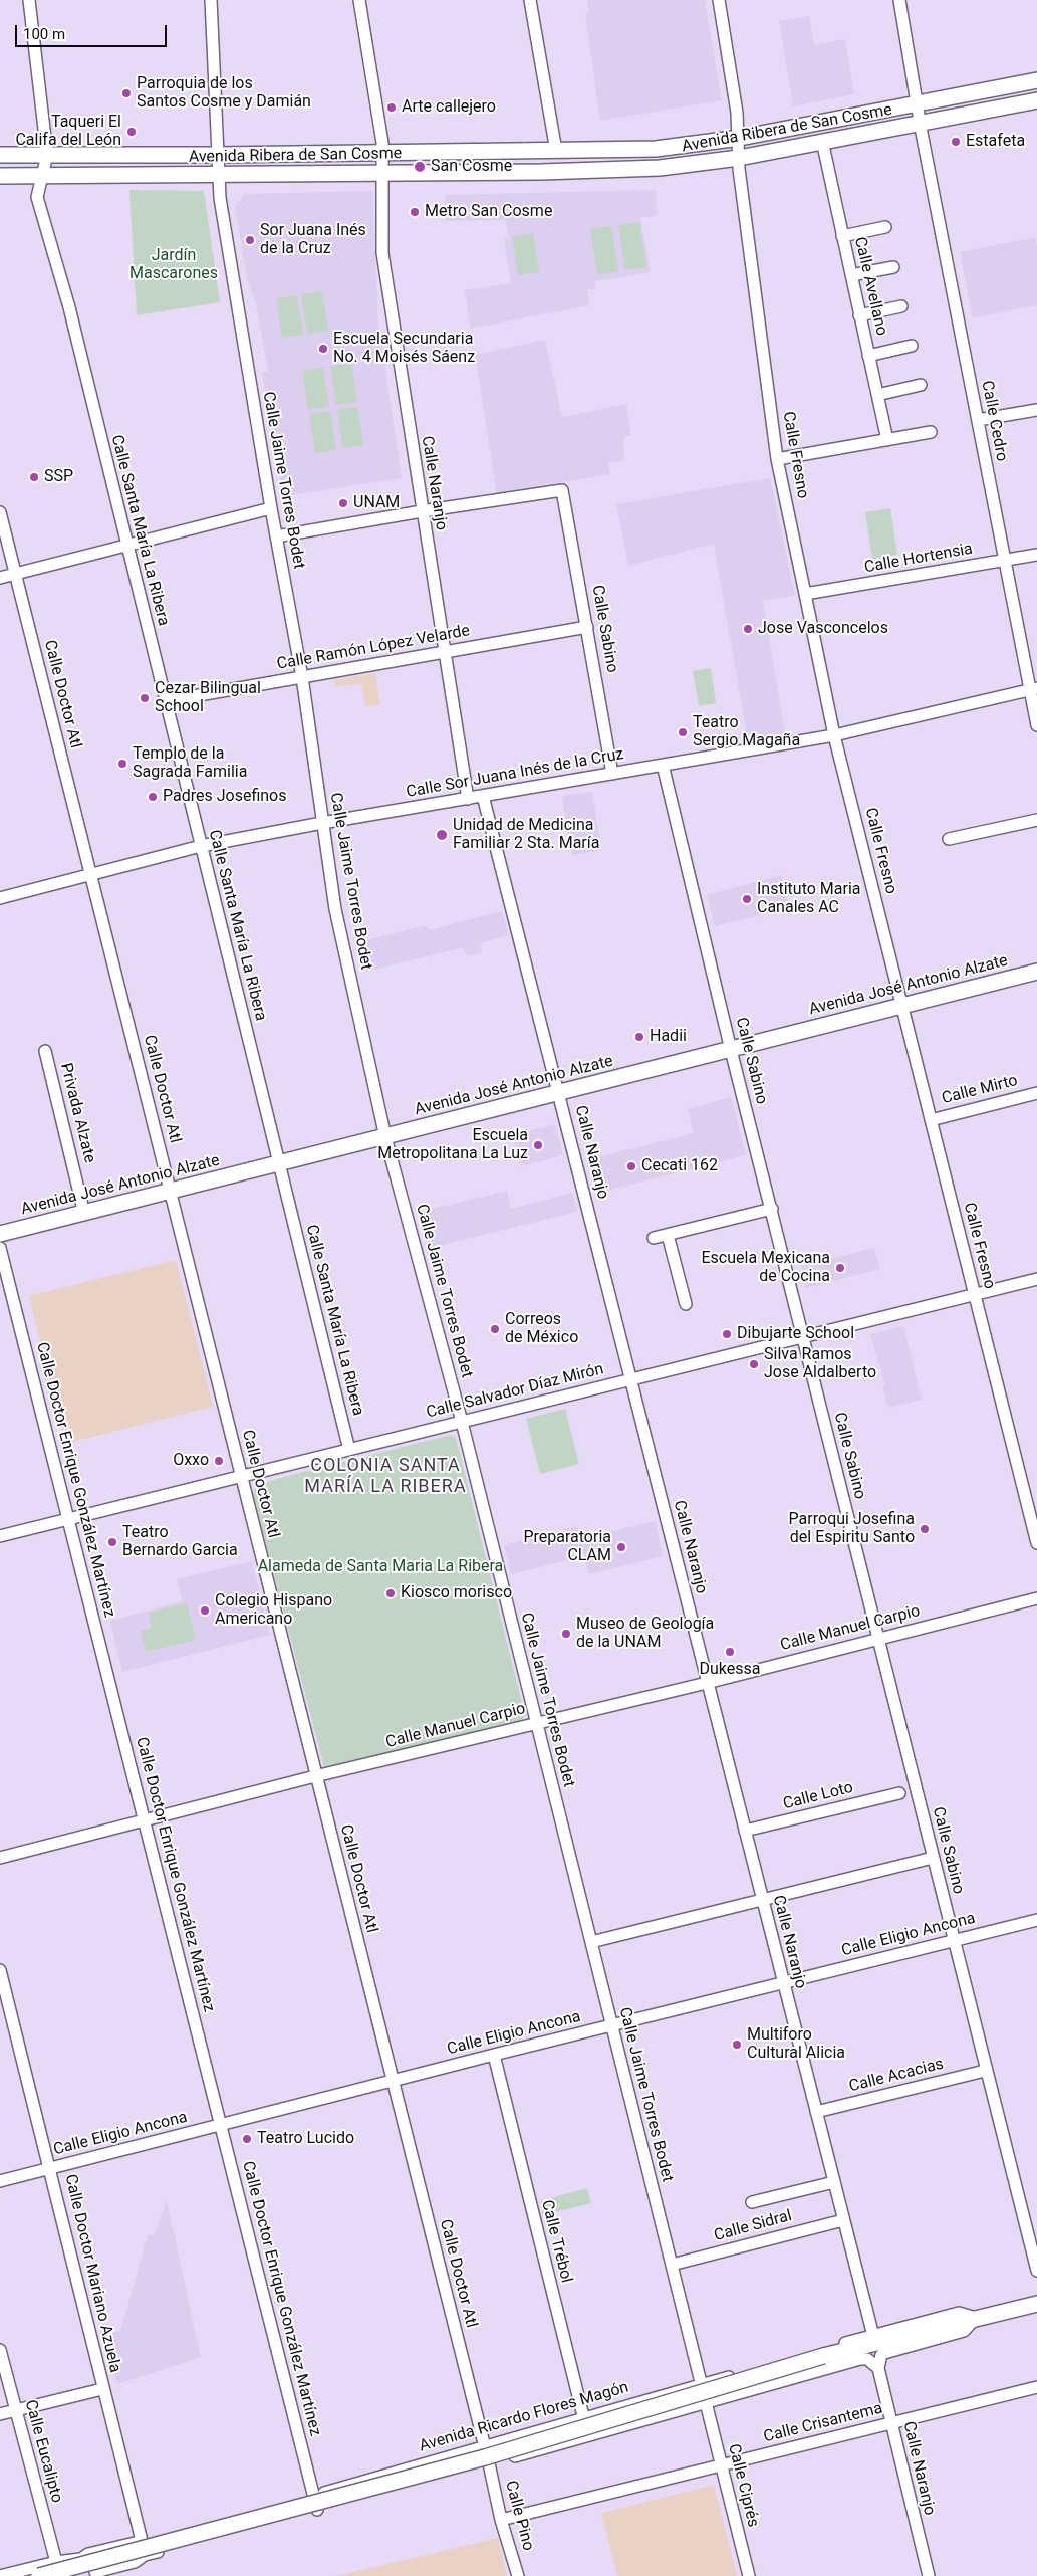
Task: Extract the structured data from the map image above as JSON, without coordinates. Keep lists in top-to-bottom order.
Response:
{
  "streets": {
    "main road": ["Avenida Ribera de San Cosme", "Avenida José Antonio Alzate", "Avenida Ricardo Flores Magón"],
    "street": [
      "Calle Avellano",
      "Calle Cedro",
      "Calle Fresno",
      "Calle Jaime Torres Bodet",
      "Calle Naranjo",
      "Calle Santa María La Ribera",
      "Calle Hortensia",
      "Calle Sabino",
      "Calle Ramón López Velarde",
      "Calle Doctor Atl",
      "Calle Sor Juana Inés de la Cruz",
      "Calle Mirto",
      "Privada Alzate",
      "Calle Salvador Díaz Mirón",
      "Calle Doctor Enrique González Martínez",
      "Calle Manuel Carpio",
      "Calle Loto",
      "Calle Eligio Ancona",
      "Calle Acacias",
      "Calle Sidral",
      "Calle Trébol",
      "Calle Doctor Mariano Azuela",
      "Calle Crisantema",
      "Calle Eucalipto",
      "Calle Ciprés",
      "Calle Pino"
    ]
  },
  "crossings": [
    ["Avenida Ribera de San Cosme", "Calle Avellano"],
    ["Avenida Ribera de San Cosme", "Calle Cedro"],
    ["Avenida Ribera de San Cosme", "Calle Fresno"],
    ["Avenida Ribera de San Cosme", "Calle Jaime Torres Bodet"],
    ["Avenida Ribera de San Cosme", "Calle Naranjo"],
    ["Avenida Ribera de San Cosme", "Calle Santa María La Ribera"],
    ["Calle Cedro", "Calle Hortensia"],
    ["Calle Cedro", "Calle Sor Juana Inés de la Cruz"],
    ["Calle Fresno", "Calle Hortensia"],
    ["Calle Fresno", "Calle Sor Juana Inés de la Cruz"],
    ["Calle Fresno", "Avenida José Antonio Alzate"],
    ["Calle Fresno", "Calle Mirto"],
    ["Calle Fresno", "Calle Salvador Díaz Mirón"],
    ["Calle Jaime Torres Bodet", "Calle Ramón López Velarde"],
    ["Calle Jaime Torres Bodet", "Calle Sor Juana Inés de la Cruz"],
    ["Calle Jaime Torres Bodet", "Avenida José Antonio Alzate"],
    ["Calle Jaime Torres Bodet", "Calle Salvador Díaz Mirón"],
    ["Calle Jaime Torres Bodet", "Calle Manuel Carpio"],
    ["Calle Jaime Torres Bodet", "Calle Eligio Ancona"],
    ["Calle Jaime Torres Bodet", "Calle Sidral"],
    ["Calle Jaime Torres Bodet", "Avenida Ricardo Flores Magón"],
    ["Calle Jaime Torres Bodet", "Calle Ciprés"],
    ["Calle Naranjo", "Calle Sabino"],
    ["Calle Naranjo", "Calle Ramón López Velarde"],
    ["Calle Naranjo", "Calle Sor Juana Inés de la Cruz"],
    ["Calle Naranjo", "Avenida José Antonio Alzate"],
    ["Calle Naranjo", "Calle Salvador Díaz Mirón"],
    ["Calle Naranjo", "Calle Manuel Carpio"],
    ["Calle Naranjo", "Calle Loto"],
    ["Calle Naranjo", "Calle Eligio Ancona"],
    ["Calle Naranjo", "Calle Acacias"],
    ["Calle Naranjo", "Calle Sidral"],
    ["Calle Naranjo", "Avenida Ricardo Flores Magón"],
    ["Calle Naranjo", "Calle Crisantema"],
    ["Calle Santa María La Ribera", "Calle Ramón López Velarde"],
    ["Calle Santa María La Ribera", "Calle Sor Juana Inés de la Cruz"],
    ["Calle Santa María La Ribera", "Avenida José Antonio Alzate"],
    ["Calle Santa María La Ribera", "Calle Salvador Díaz Mirón"],
    ["Calle Sabino", "Calle Ramón López Velarde"],
    ["Calle Sabino", "Calle Sor Juana Inés de la Cruz"],
    ["Calle Sabino", "Avenida José Antonio Alzate"],
    ["Calle Sabino", "Calle Salvador Díaz Mirón"],
    ["Calle Sabino", "Calle Manuel Carpio"],
    ["Calle Sabino", "Calle Eligio Ancona"],
    ["Calle Sabino", "Calle Acacias"],
    ["Calle Doctor Atl", "Calle Sor Juana Inés de la Cruz"],
    ["Calle Doctor Atl", "Avenida José Antonio Alzate"],
    ["Calle Doctor Atl", "Calle Salvador Díaz Mirón"],
    ["Calle Doctor Atl", "Calle Manuel Carpio"],
    ["Calle Doctor Atl", "Calle Eligio Ancona"],
    ["Calle Doctor Atl", "Avenida Ricardo Flores Magón"],
    ["Calle Doctor Atl", "Calle Pino"],
    ["Avenida José Antonio Alzate", "Privada Alzate"],
    ["Calle Salvador Díaz Mirón", "Calle Doctor Enrique González Martínez"],
    ["Calle Doctor Enrique González Martínez", "Calle Manuel Carpio"],
    ["Calle Doctor Enrique González Martínez", "Calle Eligio Ancona"],
    ["Calle Doctor Enrique González Martínez", "Avenida Ricardo Flores Magón"],
    ["Calle Eligio Ancona", "Calle Trébol"],
    ["Calle Eligio Ancona", "Calle Doctor Mariano Azuela"],
    ["Calle Trébol", "Avenida Ricardo Flores Magón"],
    ["Calle Doctor Mariano Azuela", "Avenida Ricardo Flores Magón"],
    ["Avenida Ricardo Flores Magón", "Calle Eucalipto"],
    ["Avenida Ricardo Flores Magón", "Calle Ciprés"],
    ["Avenida Ricardo Flores Magón", "Calle Pino"],
    ["Calle Crisantema", "Calle Ciprés"],
    ["Calle Crisantema", "Calle Pino"]
  ],
  "districts": ["COLONIA SANTA MARÍA LA RIBERA"],
  "parks": ["Jardín Mascarones", "Alameda de Santa Maria La Ribera"],
  "places": [
    "Parroquia de los Santos Cosme y Damián",
    "Arte callejero",
    "Taqueri El Califa del León",
    "Estafeta",
    "San Cosme",
    "Metro San Cosme",
    "Sor Juana Inés de la Cruz",
    "Escuela Secundaria No. 4 Moisés Sáenz",
    "SSP",
    "UNAM",
    "Jose Vasconcelos",
    "Cezar Bilingual School",
    "Teatro Sergio Magaña",
    "Templo de la Sagrada Familia",
    "Padres Josefinos",
    "Unidad de Medicina Familiar 2 Sta. María",
    "Instituto Maria Canales AC",
    "Hadii",
    "Escuela Metropolitana La Luz",
    "Cecati 162",
    "Escuela Mexicana de Cocina",
    "Correos de México",
    "Dibujarte School",
    "Silva Ramos Jose Aldalberto",
    "Oxxo",
    "Parroqui Josefina del Espiritu Santo",
    "Teatro Bernardo Garcia",
    "Preparatoria CLAM",
    "Kiosco morisco",
    "Colegio Hispano Americano",
    "Museo de Geología de la UNAM",
    "Dukessa",
    "Multiforo Cultural Alicia",
    "Teatro Lucido"
  ],
  "scale_bar": "100 m"
}
